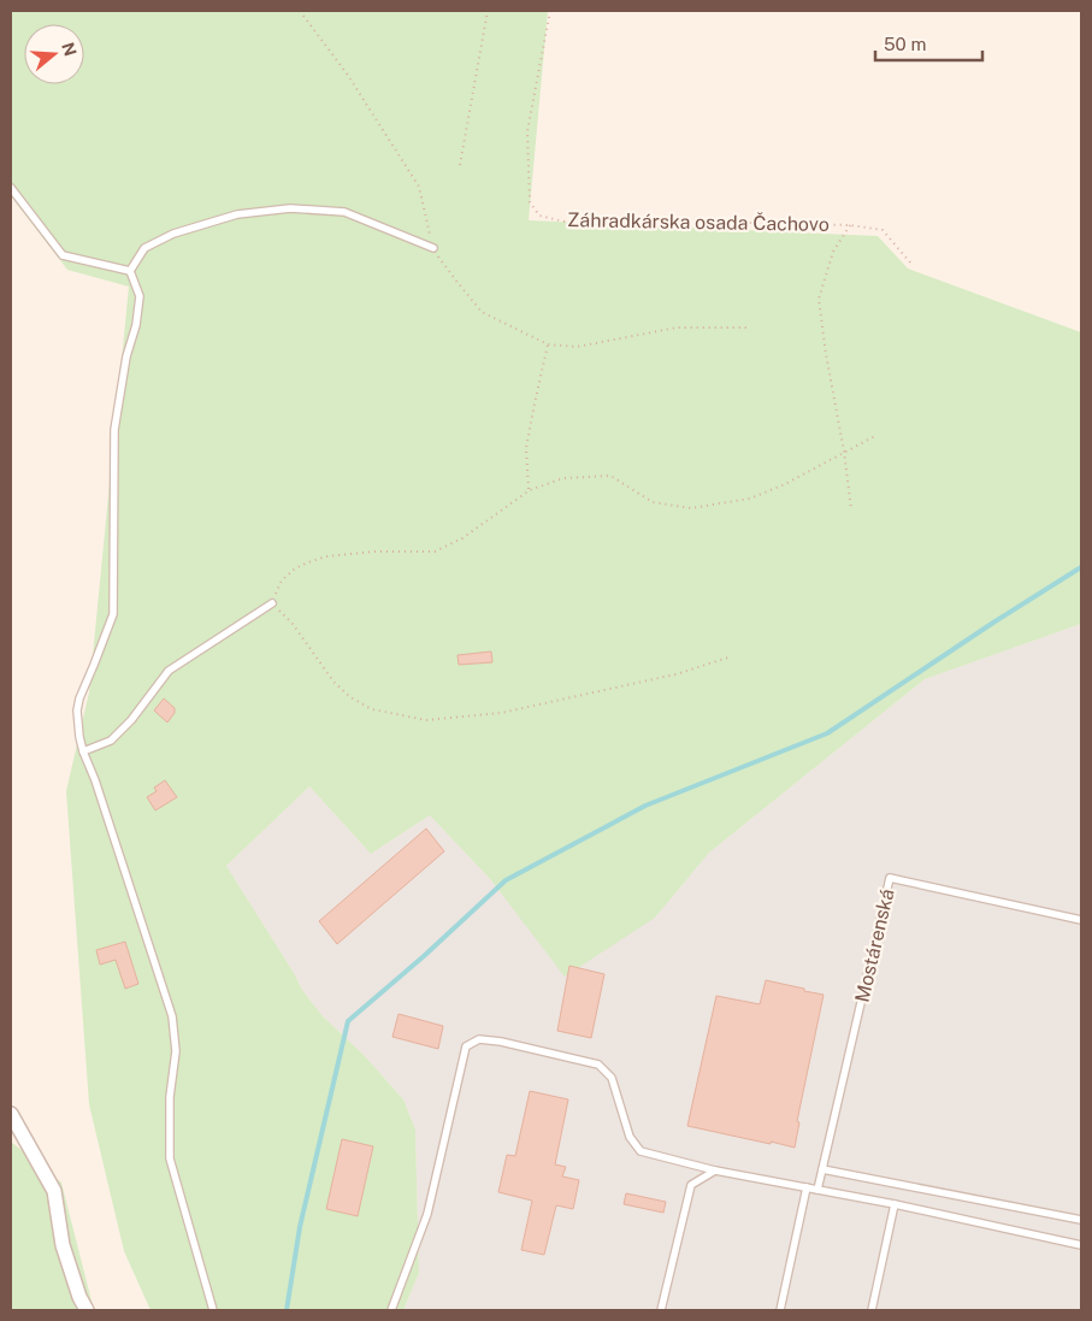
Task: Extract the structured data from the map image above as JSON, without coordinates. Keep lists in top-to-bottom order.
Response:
{
  "streets": {
    "lane": ["Mostárenská"],
    "path": ["Záhradkárska osada Čachovo"]
  },
  "scale_bar": "50 m",
  "north": "right"
}
